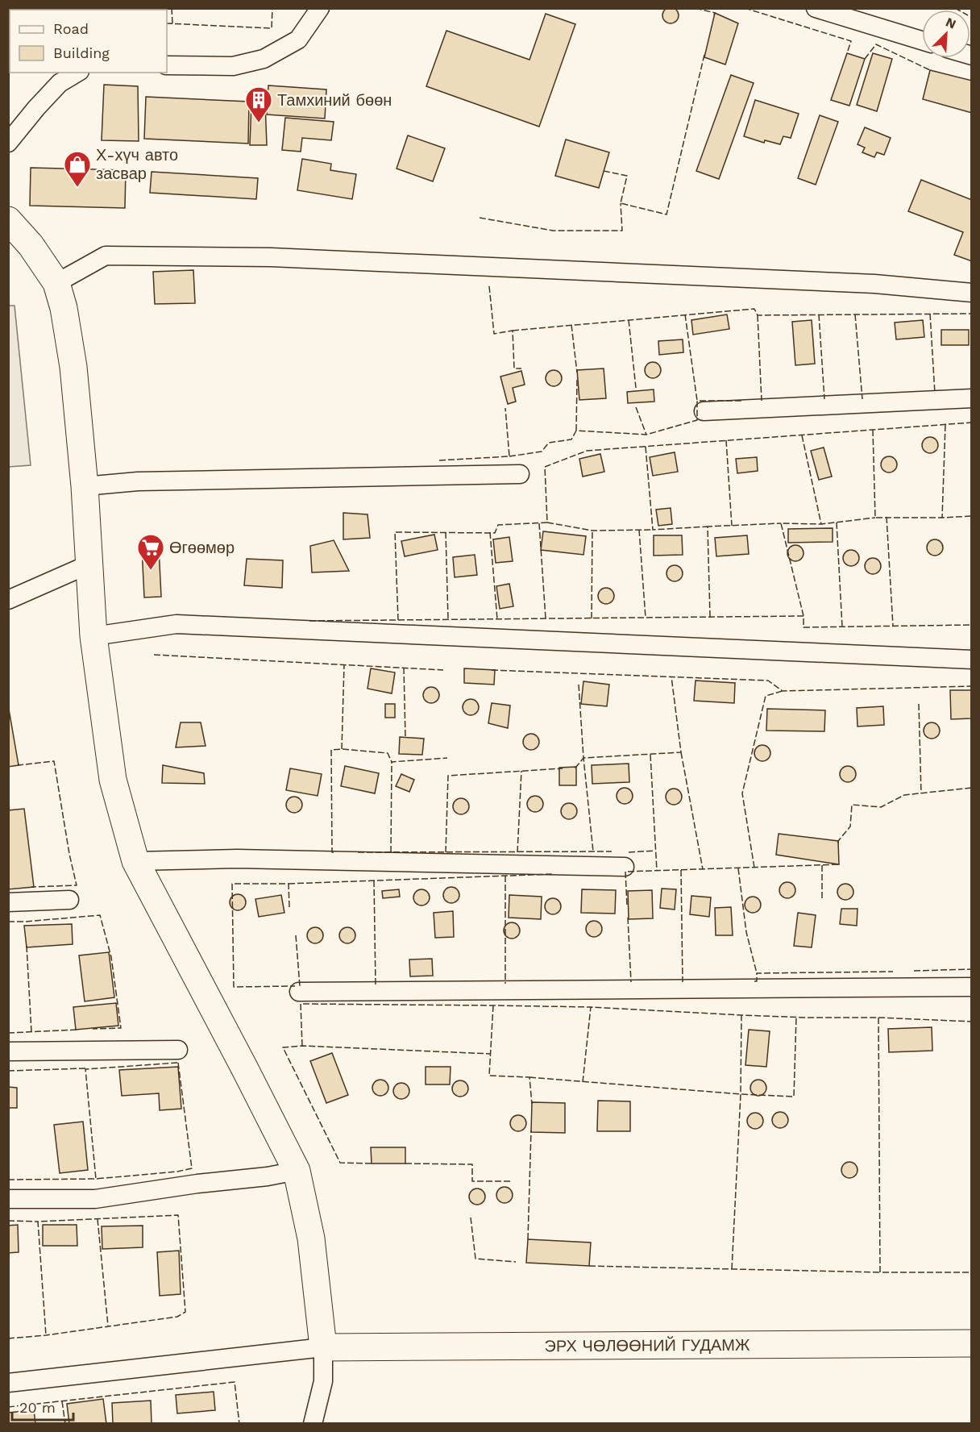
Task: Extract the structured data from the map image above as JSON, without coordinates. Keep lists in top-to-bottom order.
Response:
{
  "streets": {
    "main road": ["ЭРХ ЧӨЛӨӨНИЙ ГУДАМЖ"]
  },
  "places": {
    "building": ["Тамхиний бөөн"],
    "shop": ["Х-хүч авто засвар"],
    "supermarket": ["Өгөөмөр"]
  },
  "legend": ["Road", "Building"],
  "scale_bar": "20 m",
  "north": "top right"
}
